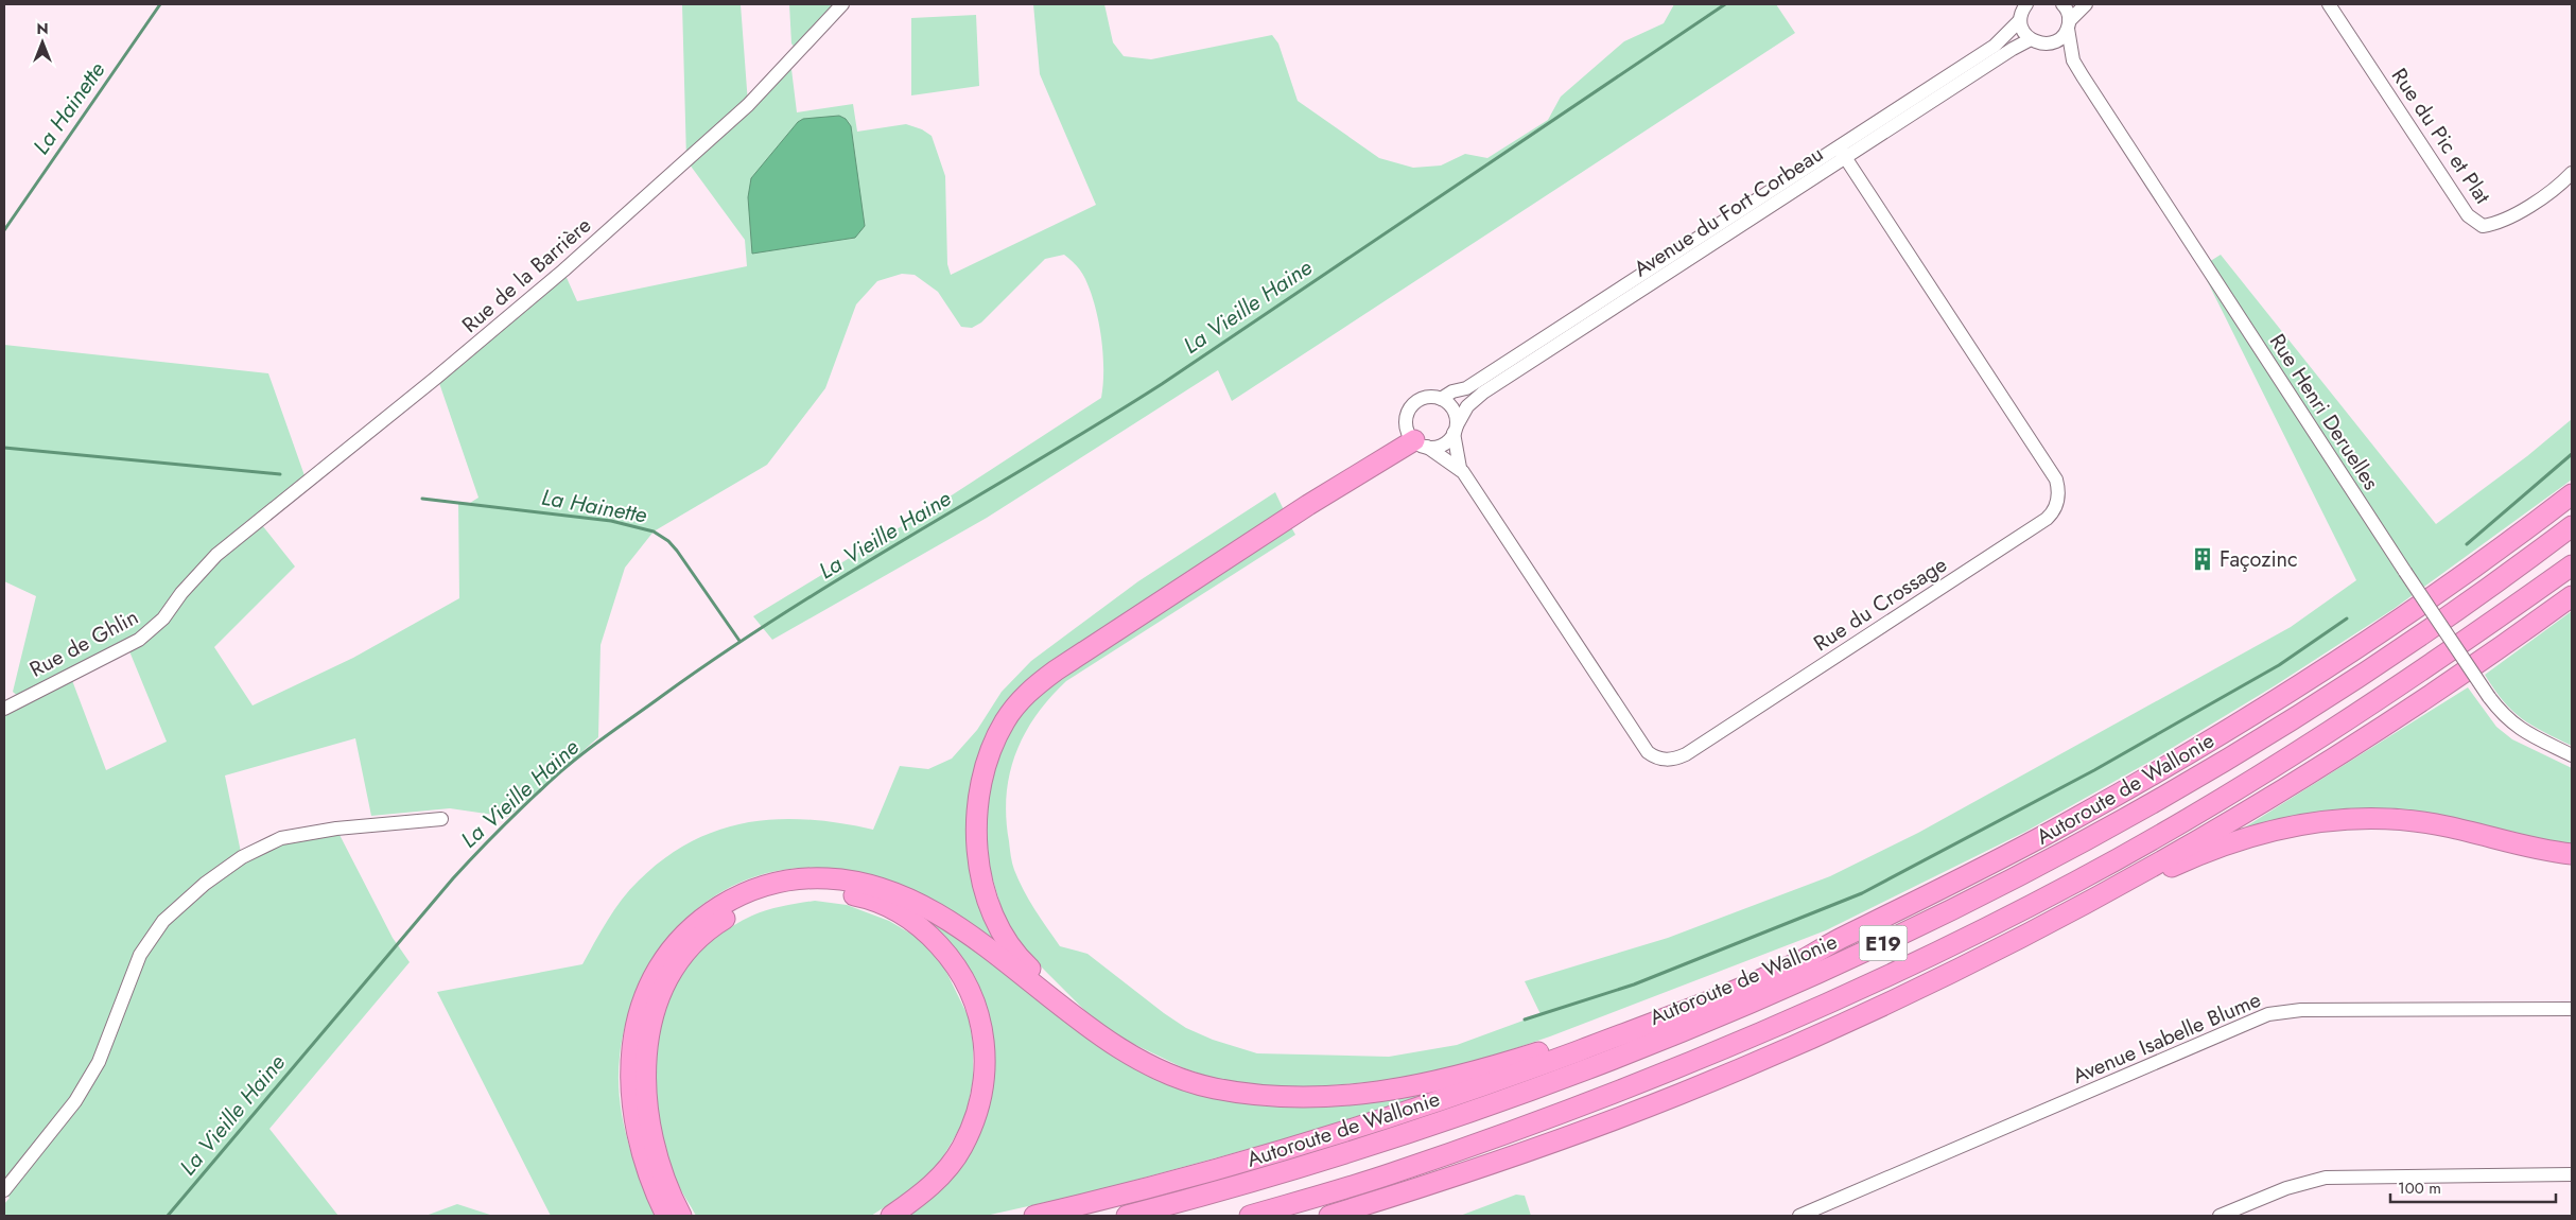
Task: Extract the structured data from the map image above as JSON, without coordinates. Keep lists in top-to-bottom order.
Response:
{
  "streets": {
    "highway": ["Autoroute de Wallonie", "E19"],
    "street": [
      "Rue du Pic et Plat",
      "Avenue du Fort Corbeau",
      "Rue de la Barrière",
      "Rue Henri Deruelles",
      "Rue du Crossage",
      "Rue de Ghlin",
      "Avenue Isabelle Blume"
    ]
  },
  "crossings": [
    ["Avenue du Fort Corbeau", "Rue Henri Deruelles"],
    ["Avenue du Fort Corbeau", "Rue du Crossage"],
    ["Rue de la Barrière", "Rue de Ghlin"]
  ],
  "water": ["La Hainette", "La Vieille Haine"],
  "places": {
    "building": ["Façozinc"]
  },
  "scale_bar": "100 m",
  "north": "top"
}
